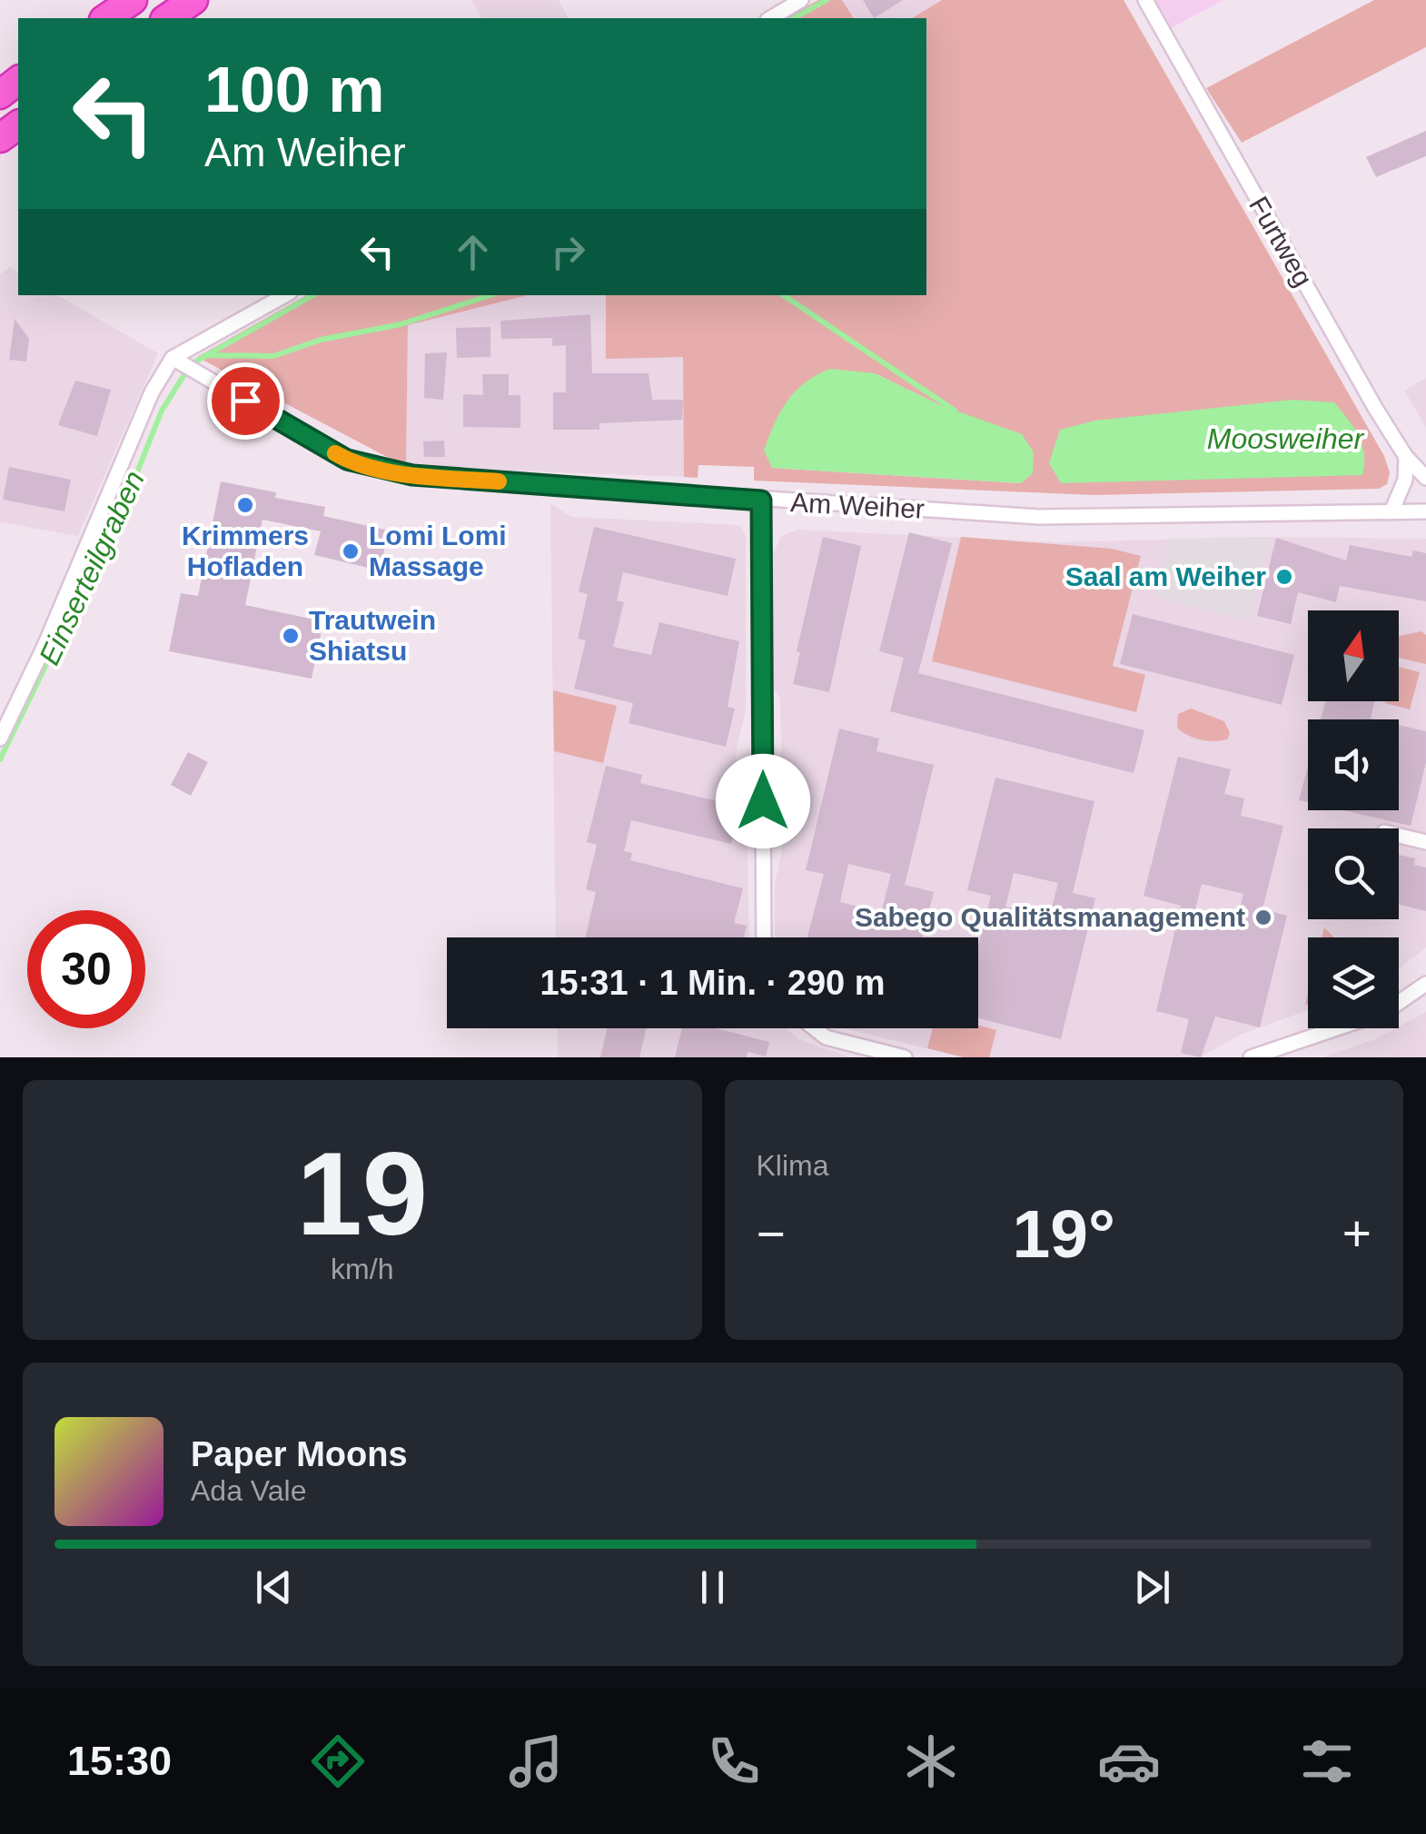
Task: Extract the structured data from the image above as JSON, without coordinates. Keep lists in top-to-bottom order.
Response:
{
  "streets": {
    "street": ["Furtweg", "Am Weiher"]
  },
  "water": ["Moosweiher", "Einserteilgraben"],
  "places": [
    "Krimmers Hofladen",
    "Lomi Lomi Massage",
    "Saal am Weiher",
    "Trautwein Shiatsu",
    "Sabego Qualitätsmanagement"
  ],
  "north": "top",
  "page": {
    "turn": ["100 m", "Am Weiher"],
    "limit": "30",
    "trip": "15:31 · 1 Min. · 290 m",
    "tile": [
      ["19", "km/h"],
      "Klima"
    ],
    "heat": ["−", "19°", "+"],
    "song": ["Paper Moons", "Ada Vale"],
    "tabs": "15:30"
  }
}
